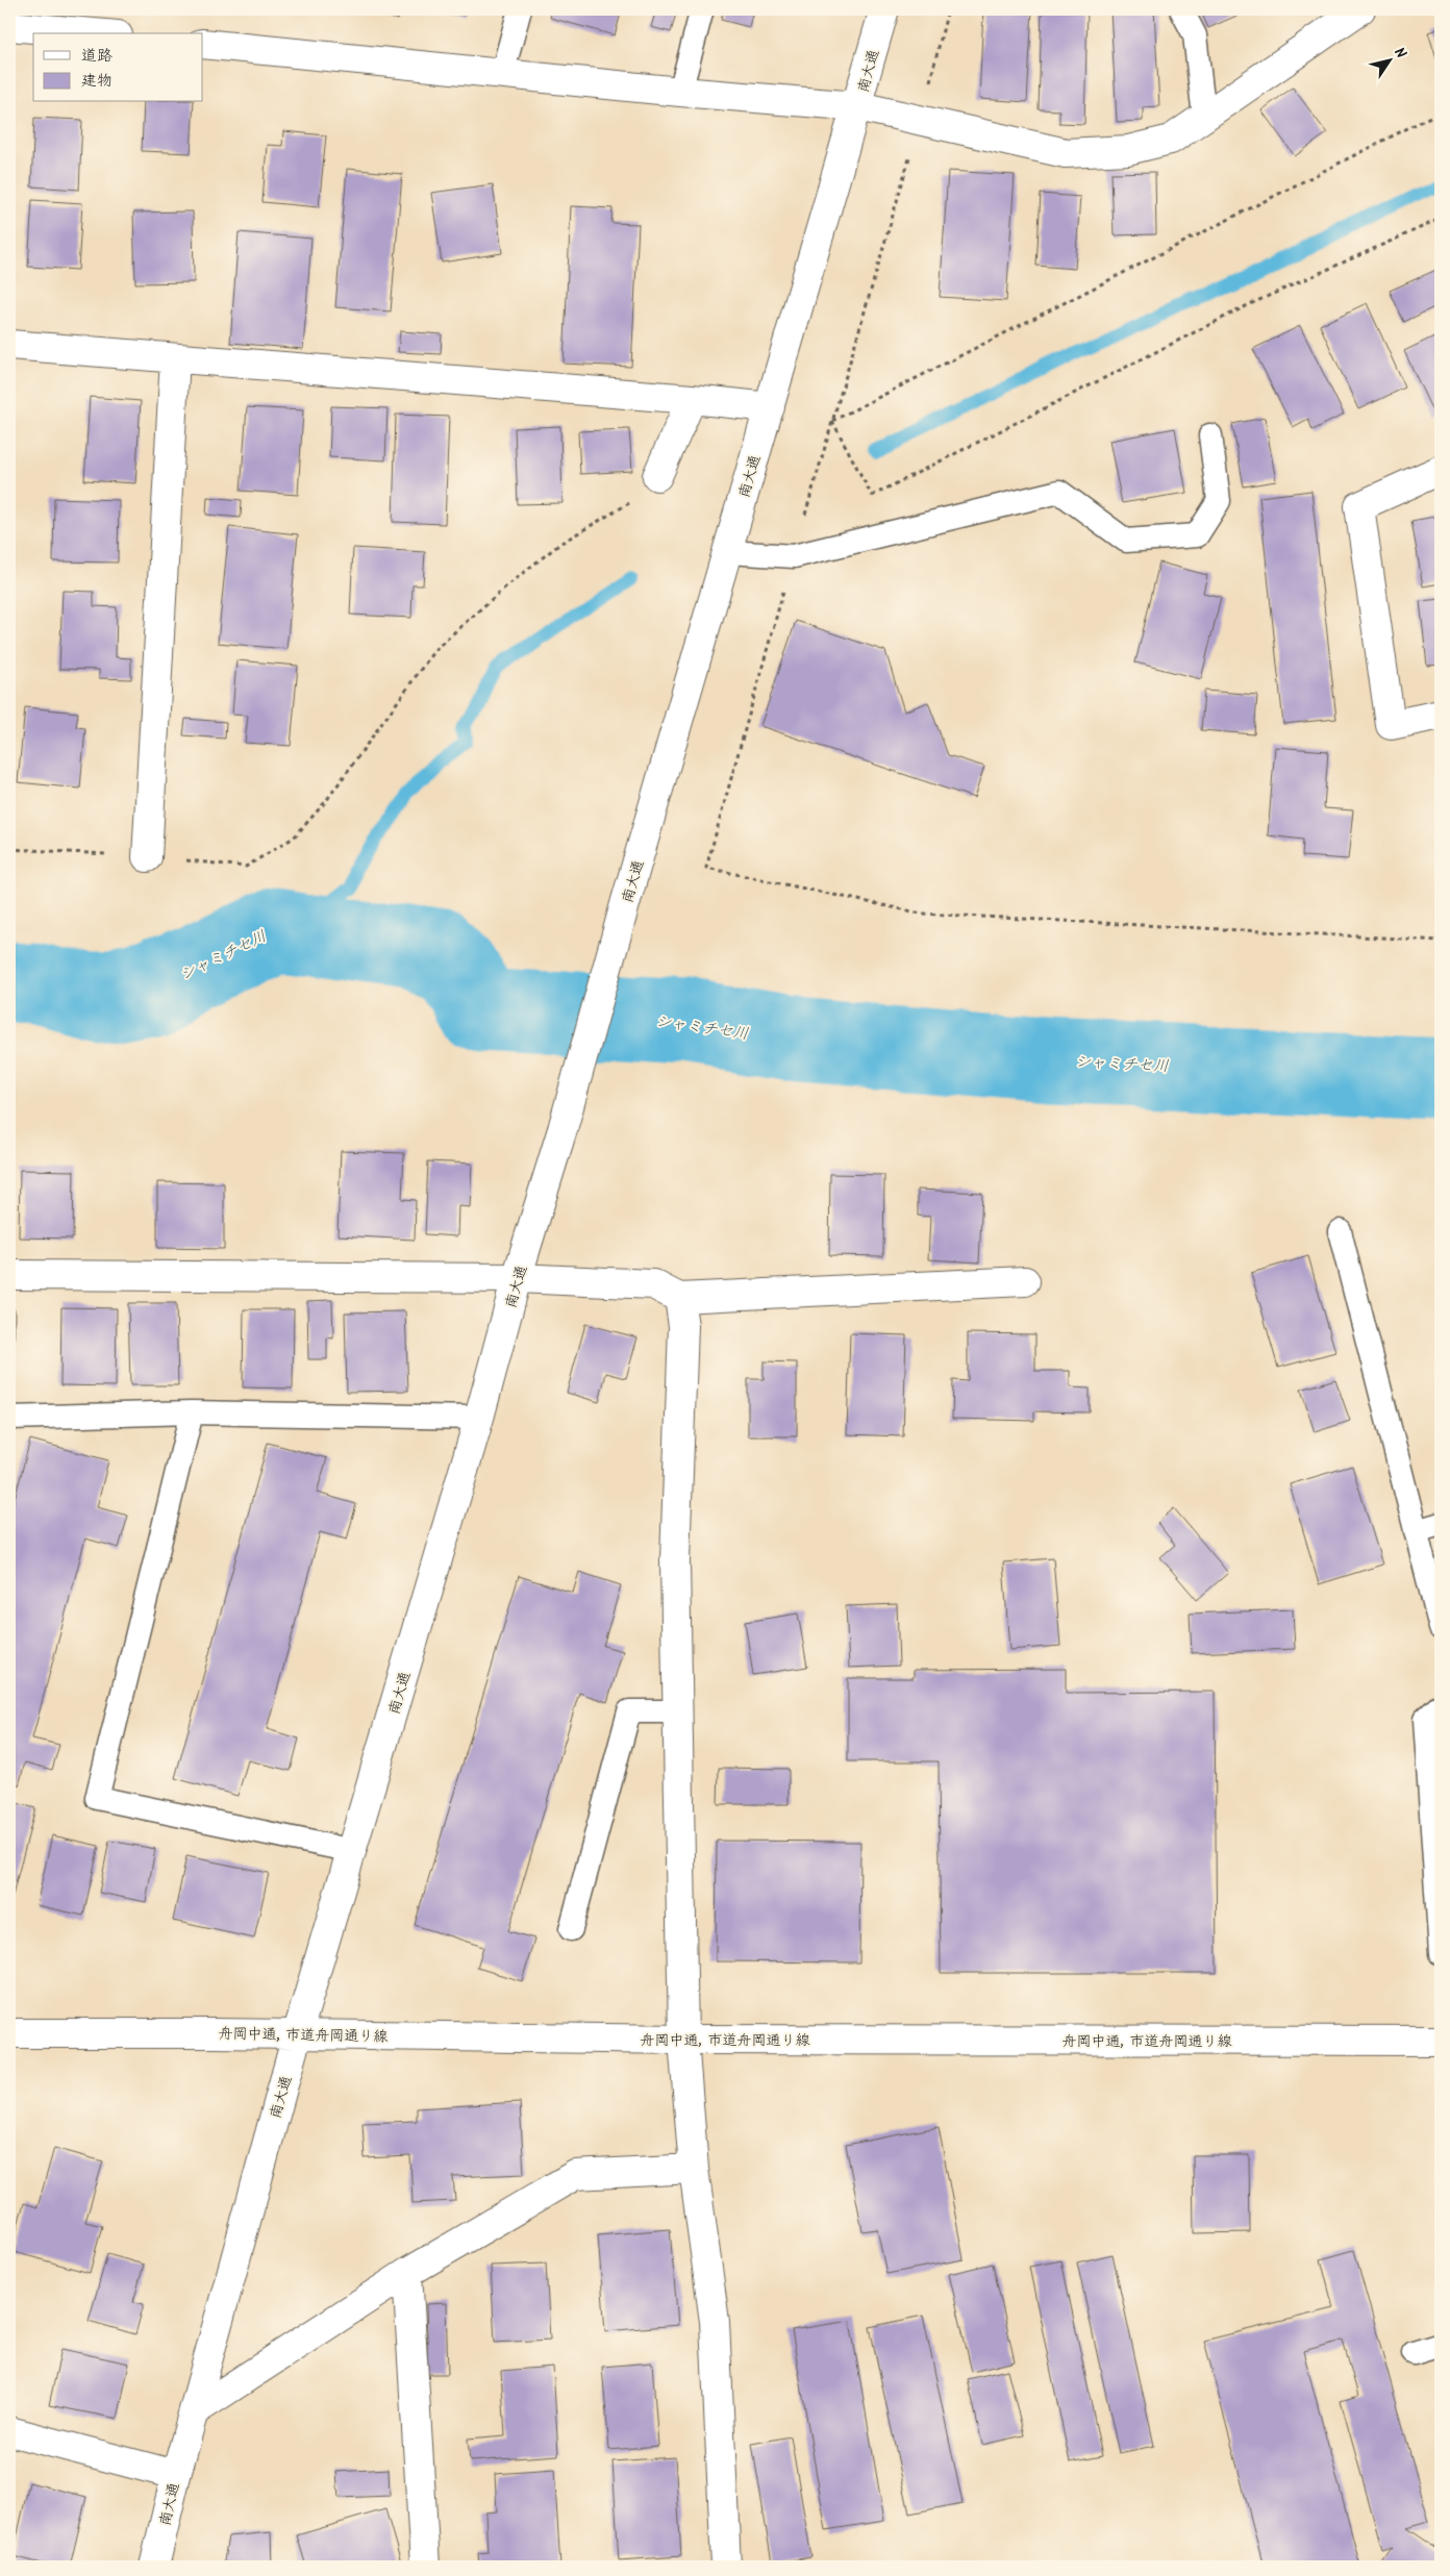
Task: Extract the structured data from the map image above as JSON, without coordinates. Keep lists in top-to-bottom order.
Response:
{
  "streets": {
    "street": ["南大通", "舟岡中通, 市道舟岡通り線"]
  },
  "crossings": [
    ["南大通", "舟岡中通, 市道舟岡通り線"]
  ],
  "water": ["シャミチセ川"],
  "legend": ["道路", "建物"],
  "north": "top right"
}
